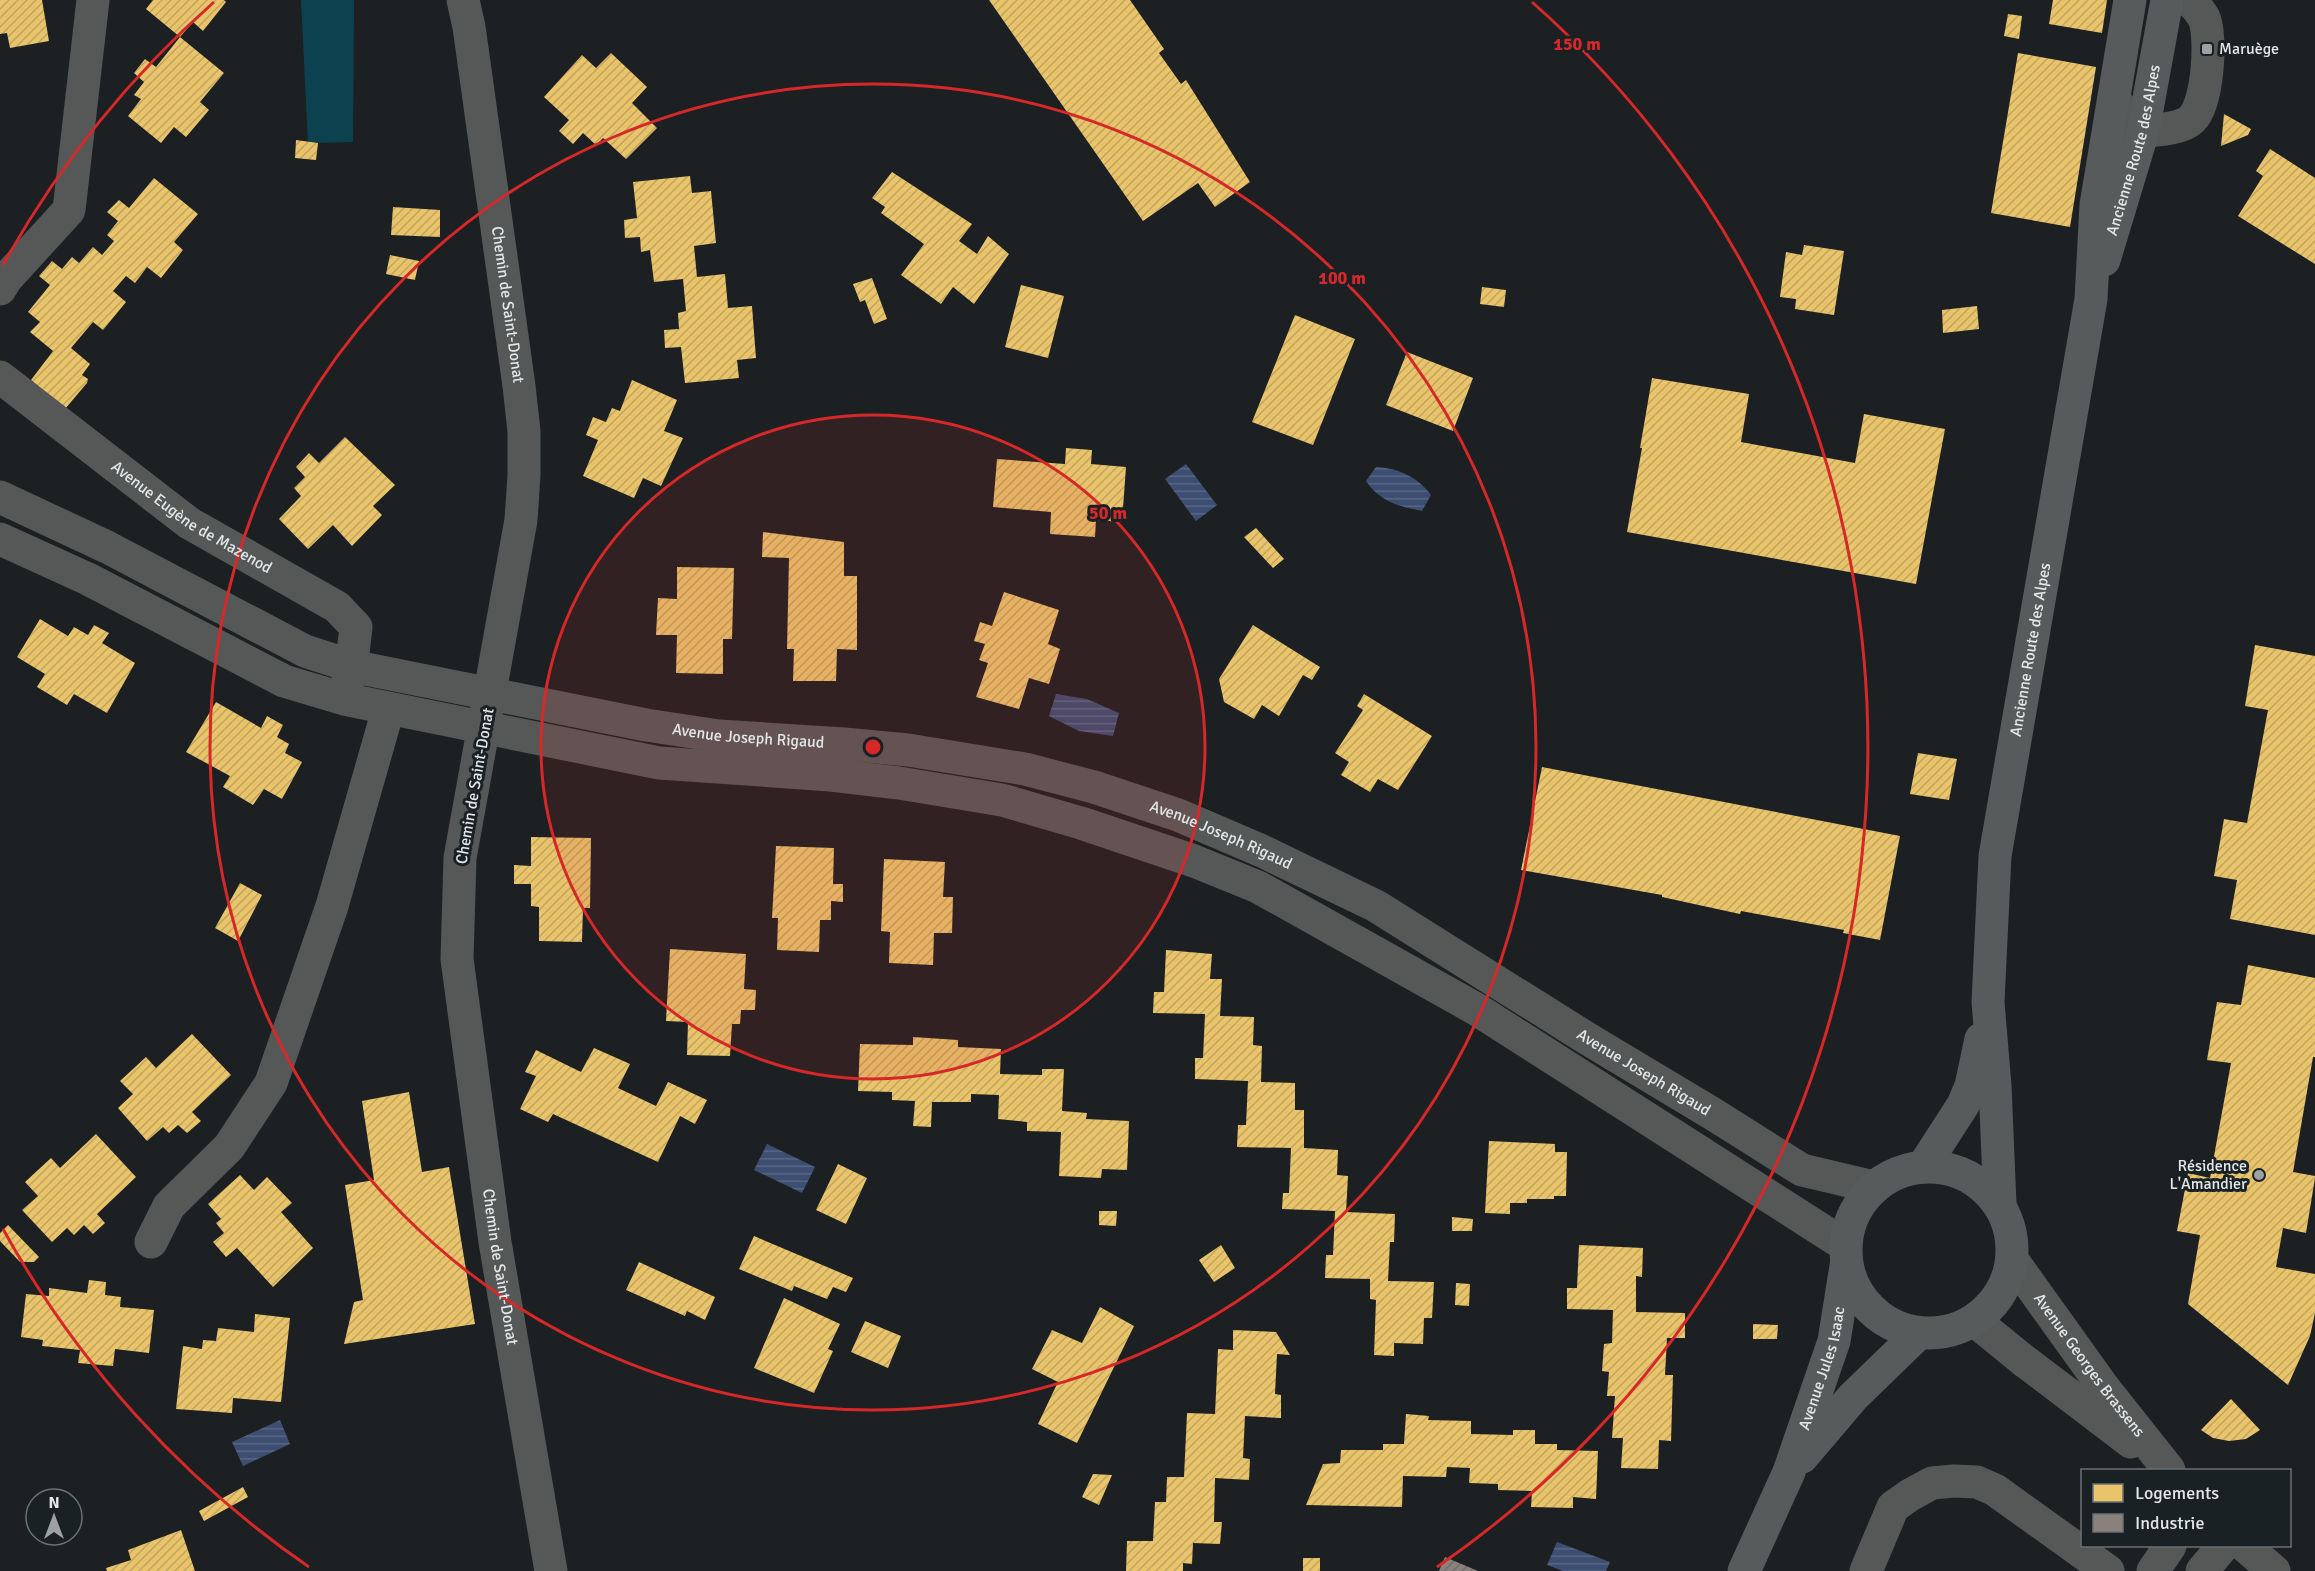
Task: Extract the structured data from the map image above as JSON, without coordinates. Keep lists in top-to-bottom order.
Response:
{
  "streets": {
    "main road": ["Ancienne Route des Alpes", "Avenue Jules Isaac"],
    "street": [
      "Chemin de Saint-Donat",
      "Avenue Eugène de Mazenod",
      "Avenue Joseph Rigaud",
      "Avenue Georges Brassens"
    ]
  },
  "crossings": [
    ["Ancienne Route des Alpes", "Avenue Joseph Rigaud"],
    ["Ancienne Route des Alpes", "Avenue Georges Brassens"],
    ["Ancienne Route des Alpes", "Avenue Jules Isaac"],
    ["Chemin de Saint-Donat", "Avenue Joseph Rigaud"],
    ["Avenue Joseph Rigaud", "Avenue Georges Brassens"],
    ["Avenue Joseph Rigaud", "Avenue Jules Isaac"],
    ["Avenue Georges Brassens", "Avenue Jules Isaac"]
  ],
  "places": {
    "transit": ["Maruège"],
    "other": ["Résidence L'Amandier"]
  },
  "legend": ["Logements", "Industrie"],
  "north": "top",
  "rings": ["150 m", "100 m", "50 m"]
}
